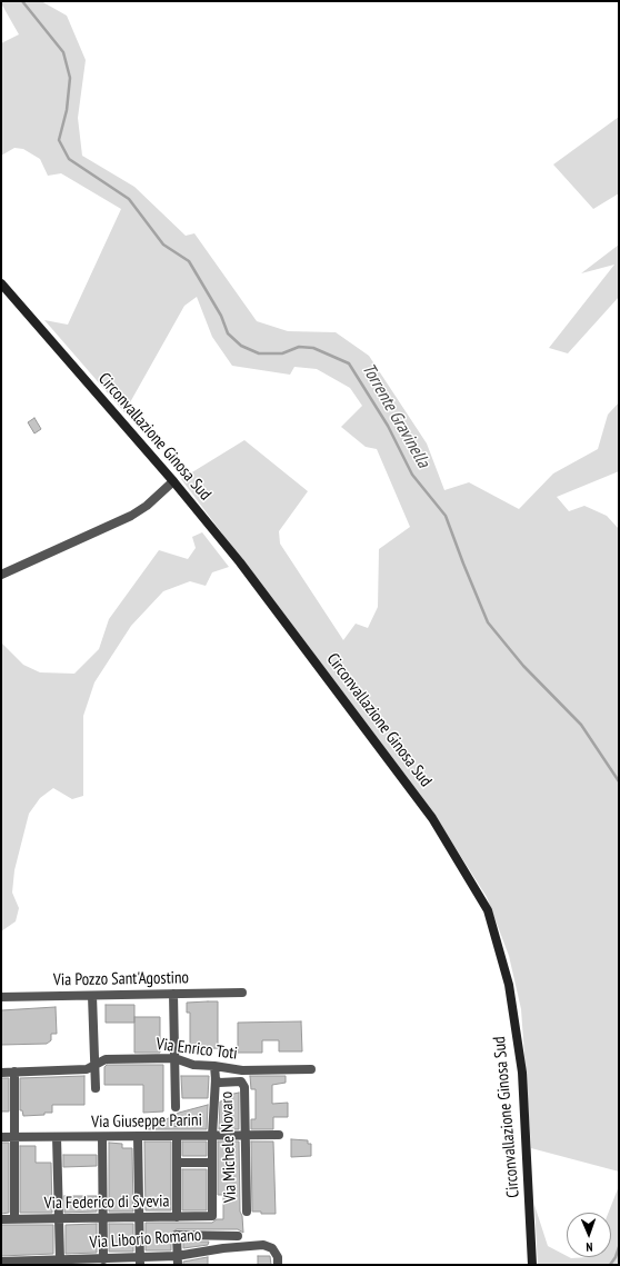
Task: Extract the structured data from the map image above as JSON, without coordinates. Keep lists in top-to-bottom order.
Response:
{
  "streets": {
    "main road": ["Circonvallazione Ginosa Sud"],
    "street": [
      "Via Pozzo Sant'Agostino",
      "Via Enrico Toti",
      "Via Giuseppe Parini",
      "Via Michele Novaro",
      "Via Federico di Svevia",
      "Via Liborio Romano"
    ]
  },
  "crossings": [
    ["Via Giuseppe Parini", "Via Michele Novaro"]
  ],
  "water": ["Torrente Gravinella"],
  "north": "bottom"
}
